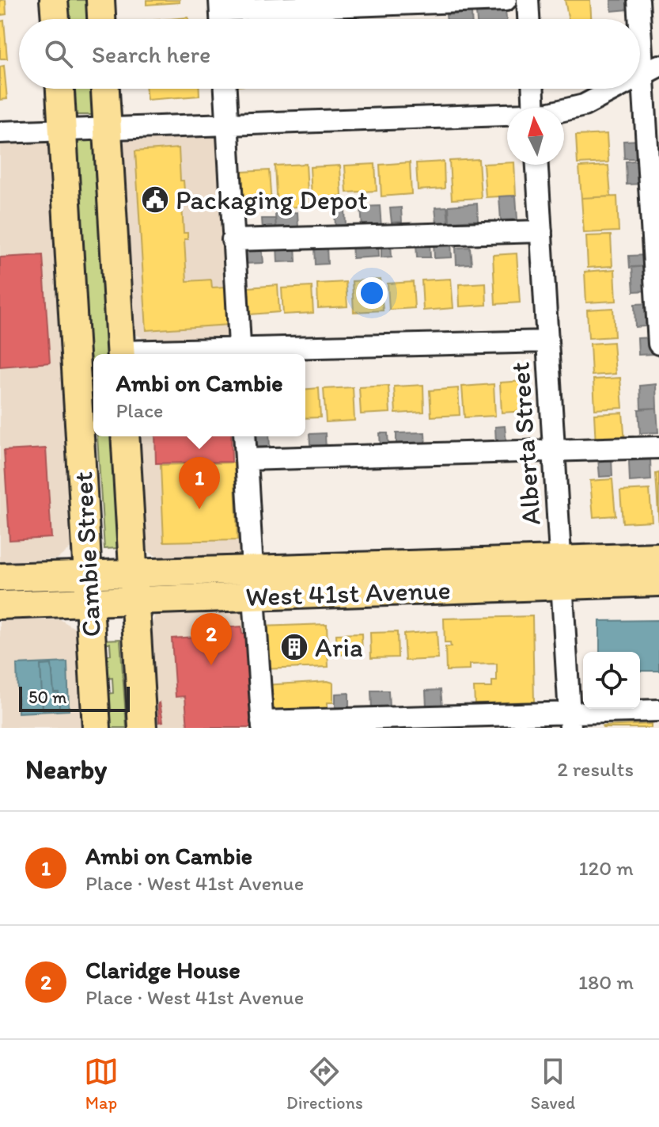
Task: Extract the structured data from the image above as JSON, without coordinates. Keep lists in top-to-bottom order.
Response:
{
  "streets": {
    "main road": ["Cambie Street", "West 41st Avenue"],
    "street": ["Alberta Street"]
  },
  "crossings": [
    ["Alberta Street", "West 41st Avenue"],
    ["Cambie Street", "West 41st Avenue"]
  ],
  "places": {
    "public building": ["Packaging Depot"],
    "building": ["Aria"]
  },
  "scale_bar": "50 m",
  "north": "top",
  "page": {
    "search": "Search here",
    "popup": ["Ambi on Cambie", "Place"],
    "pins": ["1", "2"],
    "scale": "50 m",
    "heading": ["Nearby", "2 results"],
    "list": [
      {
        "mark": "1",
        "name": "Ambi on Cambie",
        "note": "Place · West 41st Avenue",
        "value": "120 m"
      },
      {
        "mark": "2",
        "name": "Claridge House",
        "note": "Place · West 41st Avenue",
        "value": "180 m"
      }
    ],
    "nav": ["Map", "Directions", "Saved"]
  }
}
